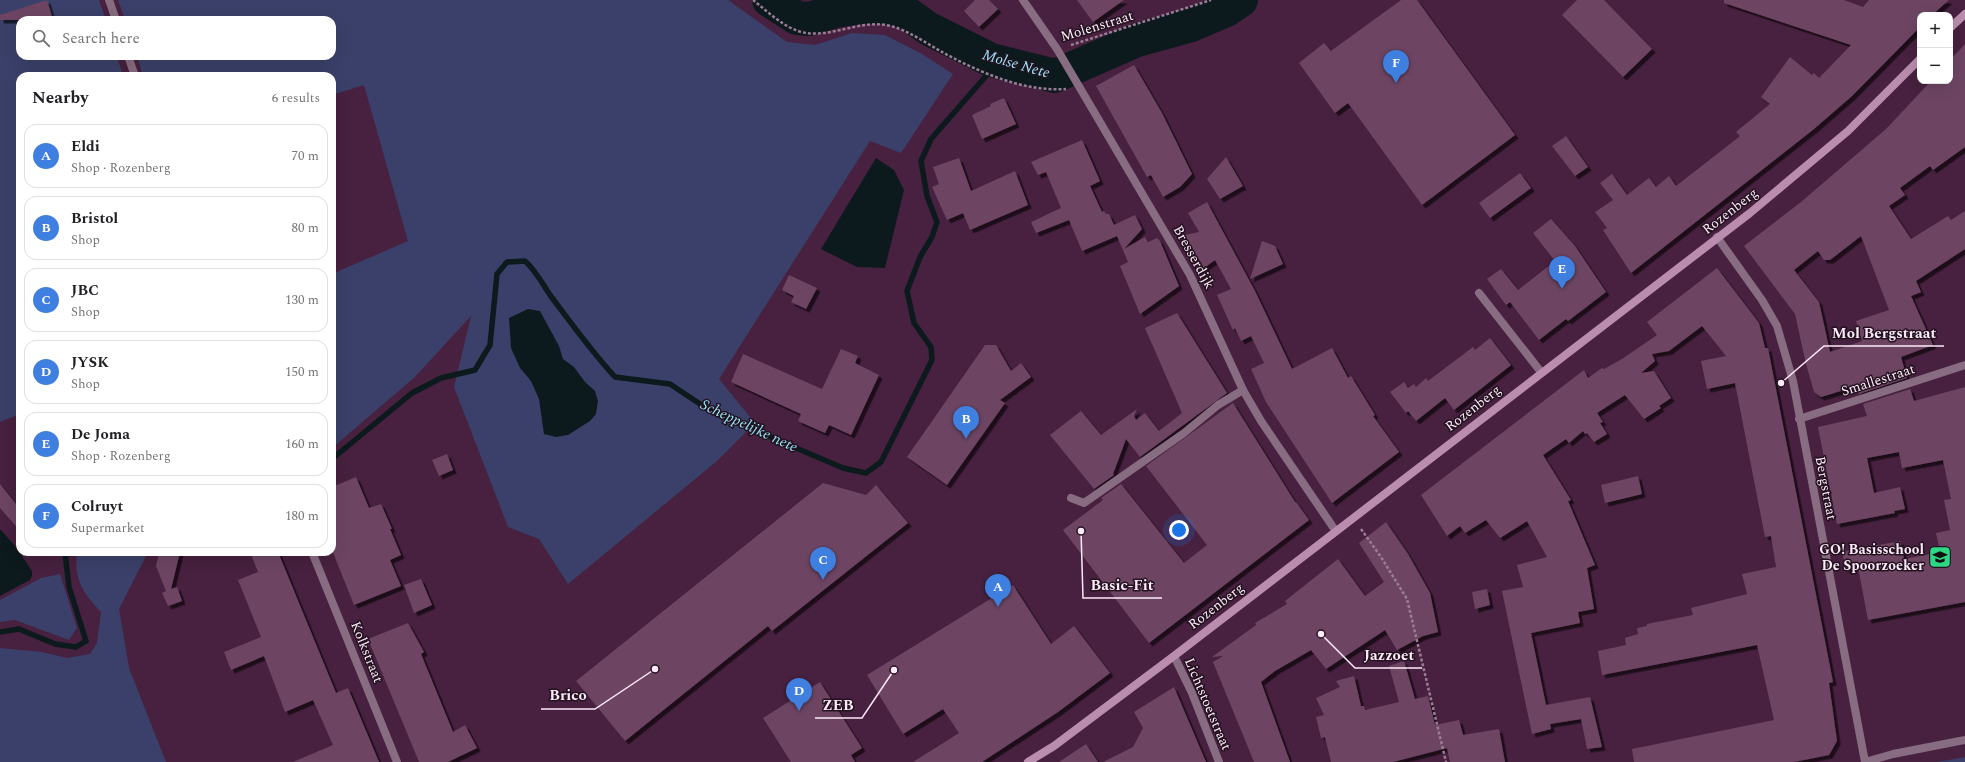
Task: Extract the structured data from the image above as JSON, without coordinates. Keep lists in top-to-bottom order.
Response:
{
  "streets": {
    "main road": ["Rozenberg"],
    "street": [
      "Bresserdijk",
      "Smallestraat",
      "Bergstraat",
      "Kolkstraat",
      "Lichtstoetstraat"
    ],
    "path": ["Molenstraat"]
  },
  "crossings": [
    ["Molenstraat", "Bresserdijk"],
    ["Rozenberg", "Bresserdijk"],
    ["Rozenberg", "Bergstraat"],
    ["Rozenberg", "Lichtstoetstraat"],
    ["Smallestraat", "Bergstraat"]
  ],
  "water": ["Molse Nete", "Scheppelijke nete"],
  "places": {
    "other": [
      "Mol Bergstraat",
      "Basic-Fit",
      "Jazzoet",
      "Brico",
      "ZEB"
    ],
    "school or university": ["GO! Basisschool De Spoorzoeker"]
  },
  "page": {
    "map_buttons": ["+", "−"],
    "search": "Search here",
    "pins": [
      "F",
      "E",
      "B",
      "C",
      "A",
      "D"
    ],
    "heading": ["Nearby", "6 results"],
    "list": [
      {
        "mark": "A",
        "name": "Eldi",
        "note": "Shop · Rozenberg",
        "value": "70 m"
      },
      {
        "mark": "B",
        "name": "Bristol",
        "note": "Shop",
        "value": "80 m"
      },
      {
        "mark": "C",
        "name": "JBC",
        "note": "Shop",
        "value": "130 m"
      },
      {
        "mark": "D",
        "name": "JYSK",
        "note": "Shop",
        "value": "150 m"
      },
      {
        "mark": "E",
        "name": "De Joma",
        "note": "Shop · Rozenberg",
        "value": "160 m"
      },
      {
        "mark": "F",
        "name": "Colruyt",
        "note": "Supermarket",
        "value": "180 m"
      }
    ]
  }
}
